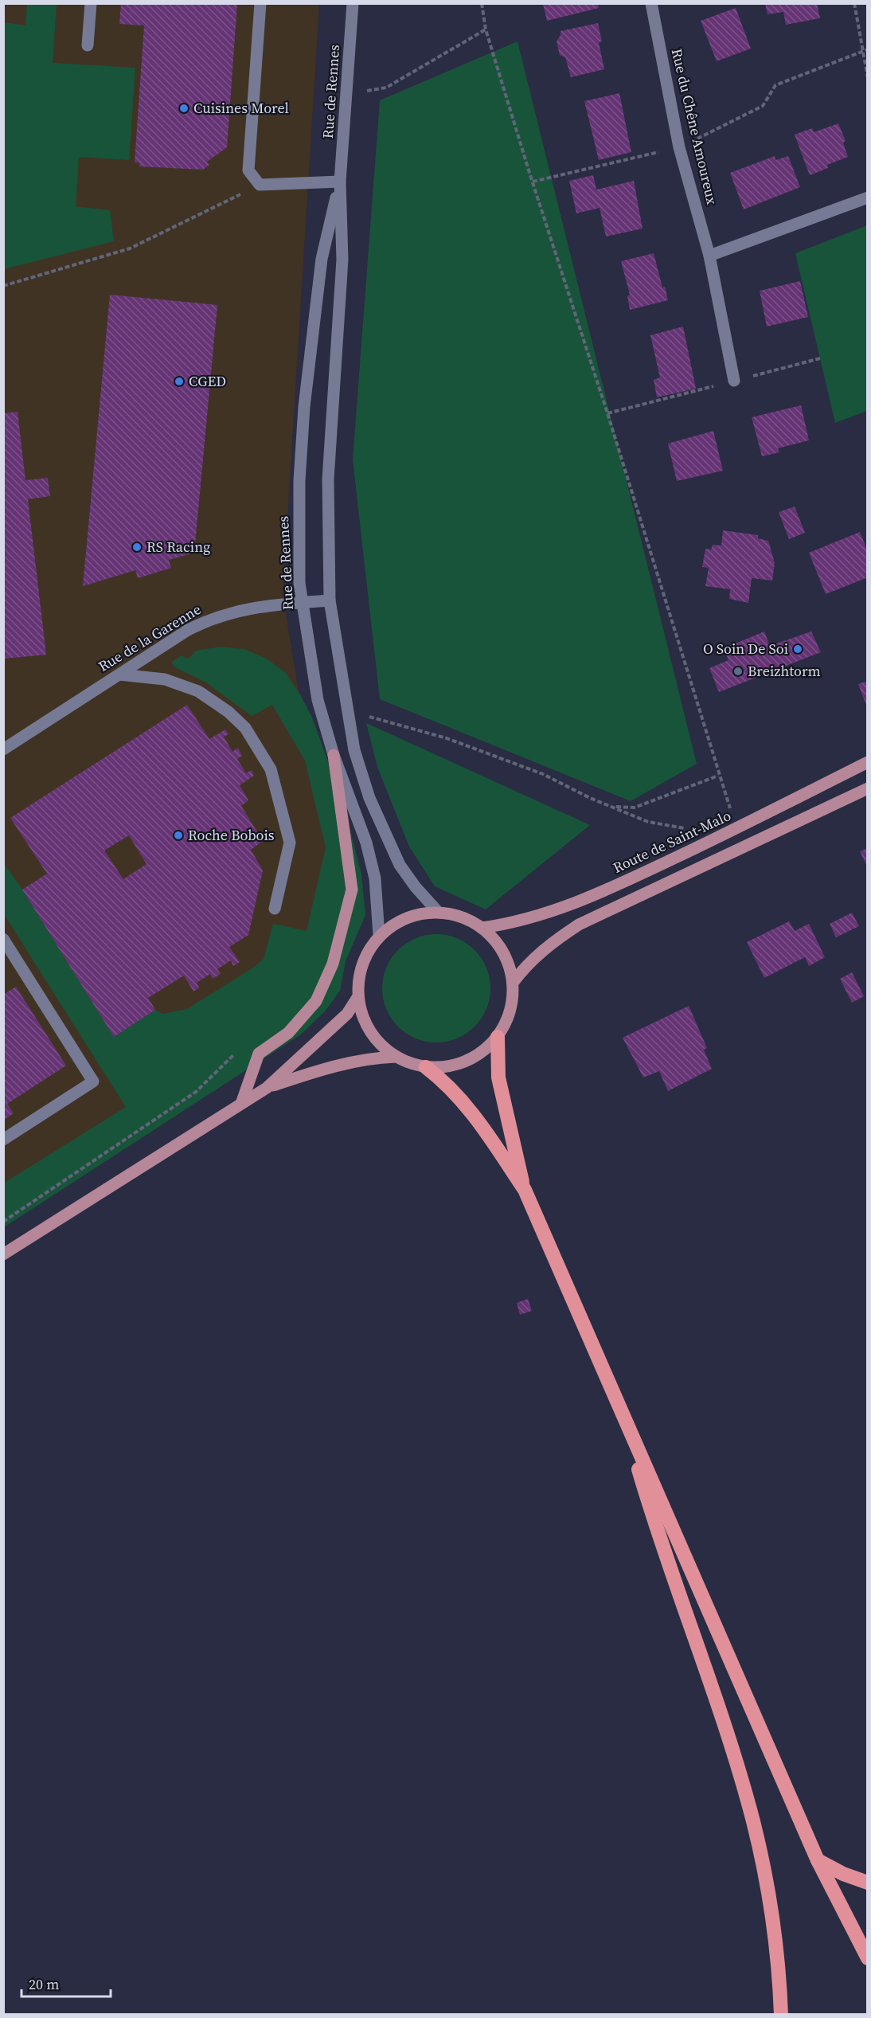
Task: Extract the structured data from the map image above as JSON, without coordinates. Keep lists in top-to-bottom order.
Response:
{
  "streets": {
    "main road": ["Route de Saint-Malo"],
    "street": ["Rue de Rennes", "Rue du Chêne Amoureux", "Rue de la Garenne"]
  },
  "crossings": [
    ["Rue de Rennes", "Rue de la Garenne"],
    ["Rue de Rennes", "Route de Saint-Malo"]
  ],
  "places": [
    "Cuisines Morel",
    "CGED",
    "RS Racing",
    "O Soin De Soi",
    "Breizhtorm",
    "Roche Bobois"
  ],
  "scale_bar": "20 m"
}
